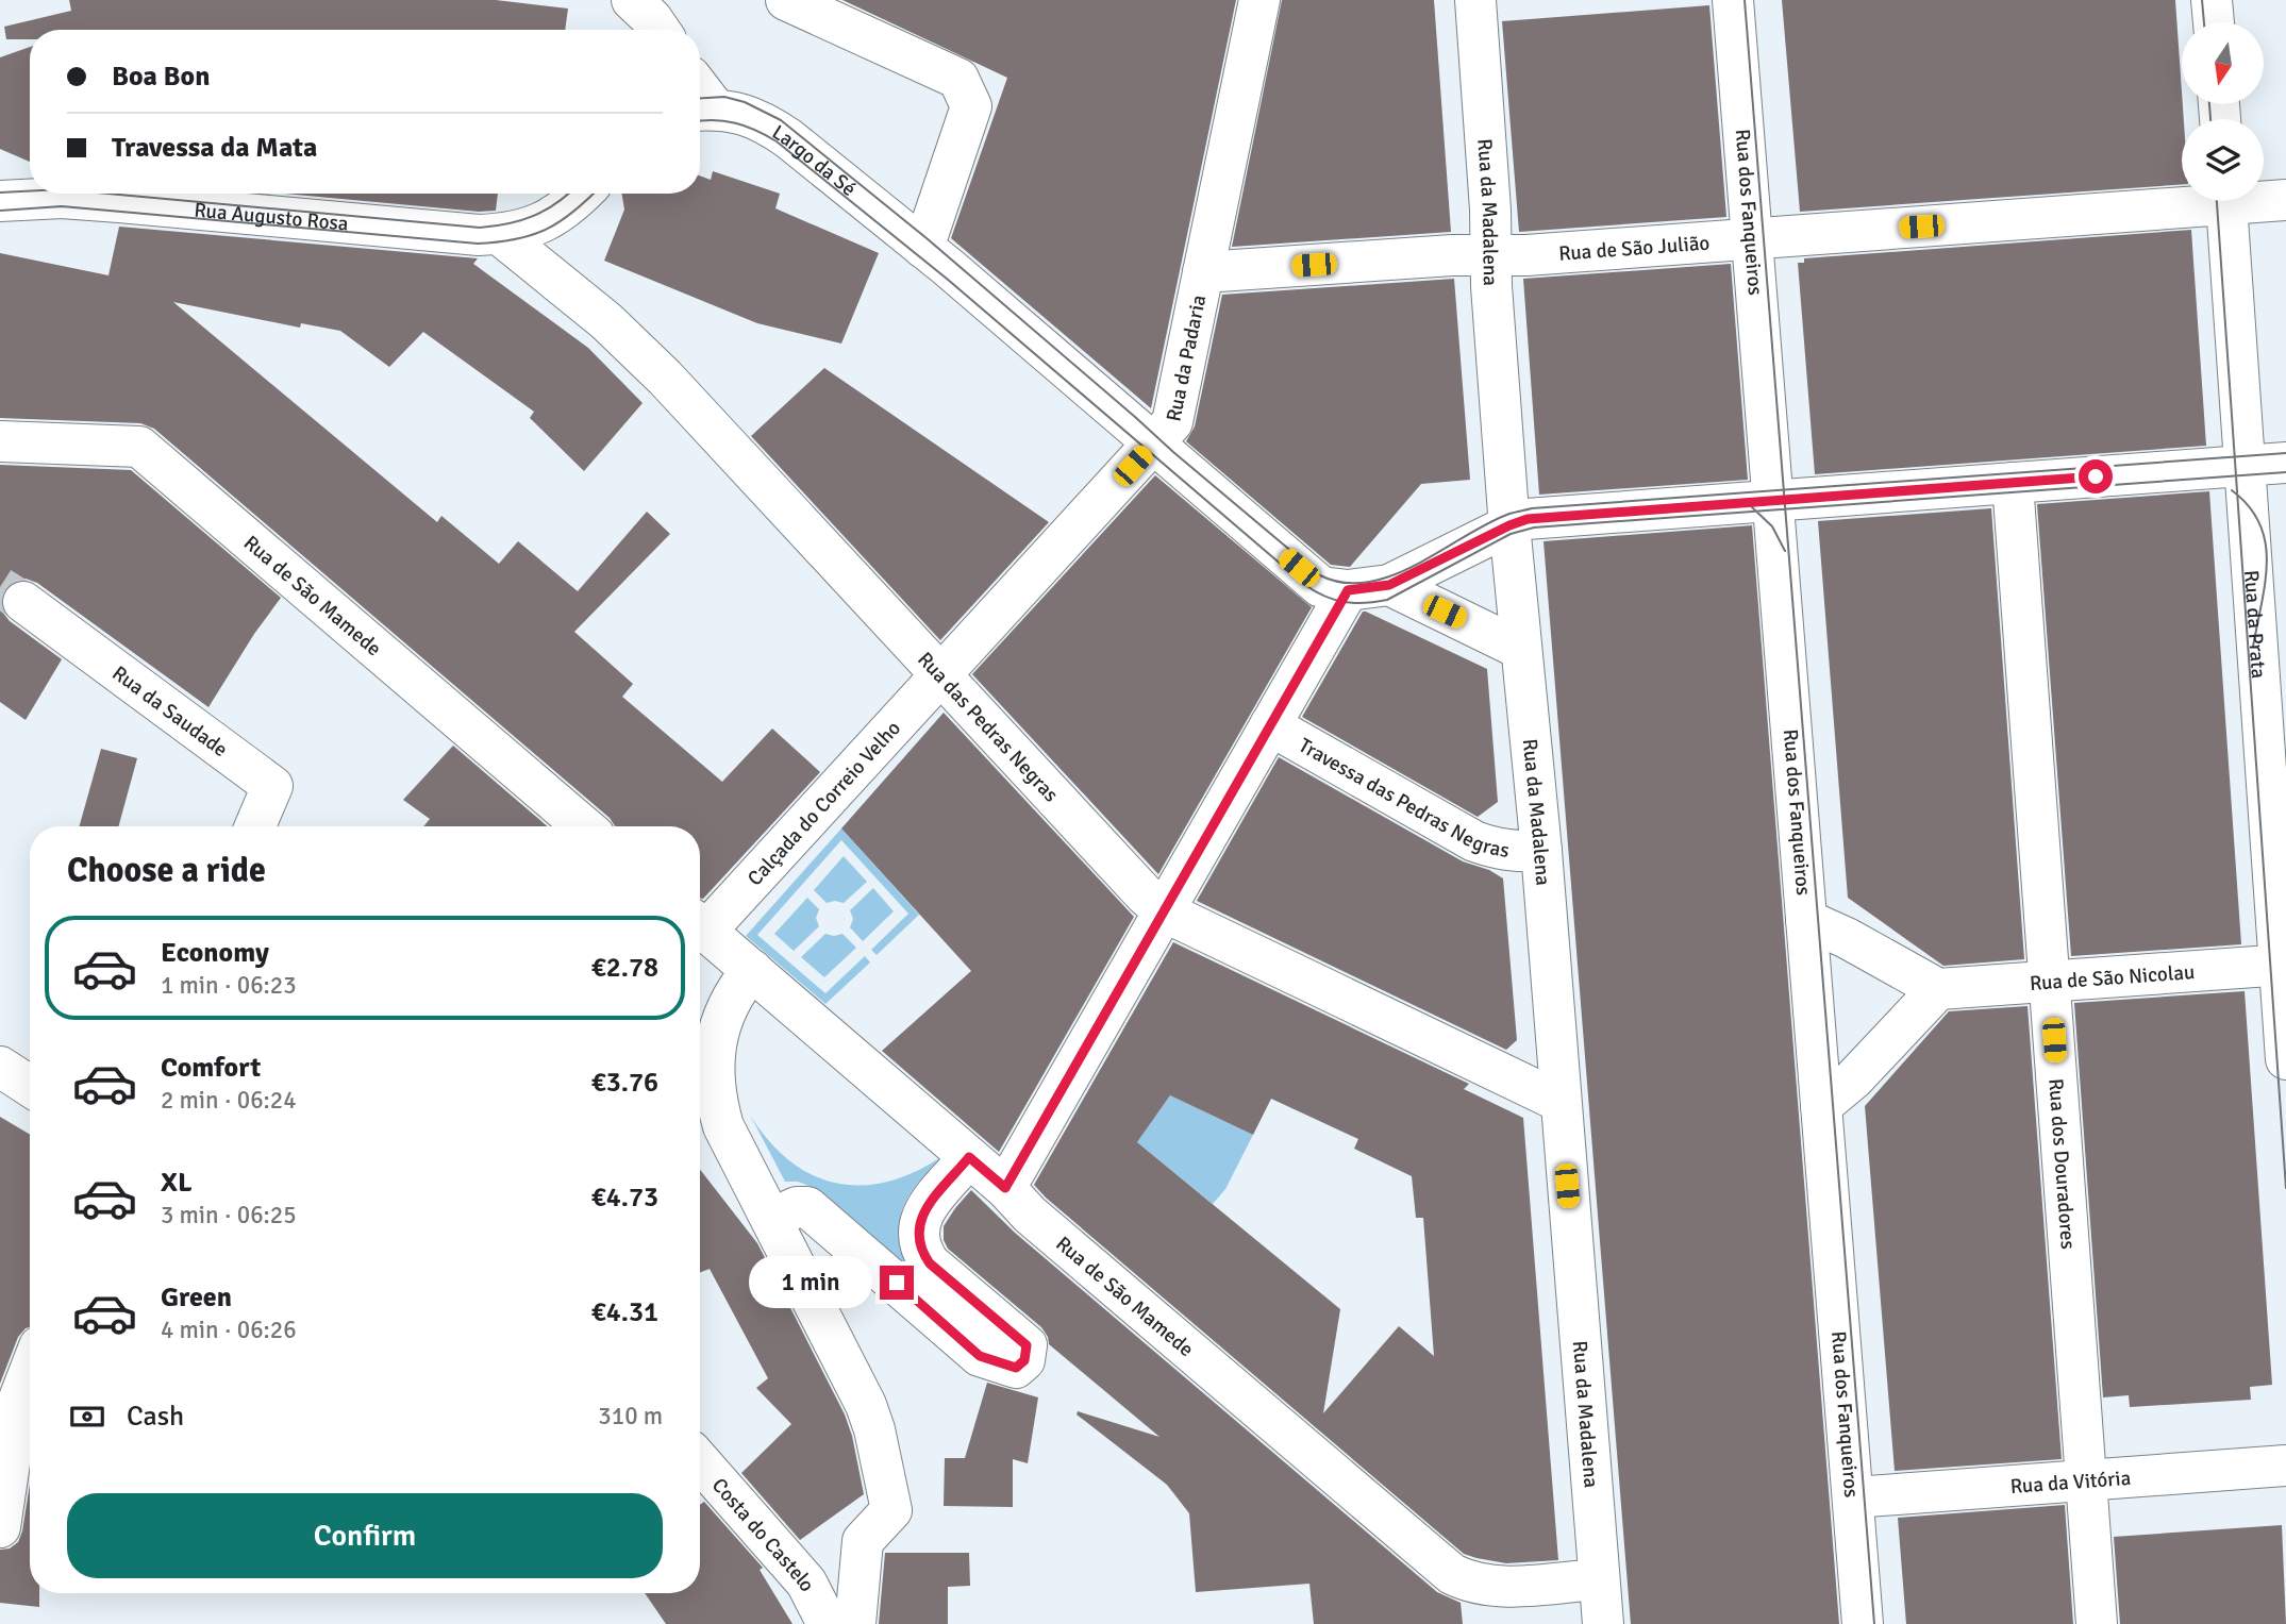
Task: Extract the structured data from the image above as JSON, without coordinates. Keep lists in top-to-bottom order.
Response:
{
  "streets": {
    "street": [
      "Largo da Sé",
      "Rua dos Fanqueiros",
      "Rua da Madalena",
      "Rua Augusto Rosa",
      "Rua de São Julião",
      "Rua da Padaria",
      "Rua de São Mamede",
      "Rua da Prata",
      "Rua da Saudade",
      "Rua das Pedras Negras",
      "Travessa das Pedras Negras",
      "Calçada do Correio Velho",
      "Rua de São Nicolau",
      "Rua dos Douradores",
      "Rua da Vitória",
      "Costa do Castelo"
    ]
  },
  "crossings": [
    ["Largo da Sé", "Rua da Padaria"],
    ["Rua dos Fanqueiros", "Rua de São Julião"],
    ["Rua dos Fanqueiros", "Rua da Vitória"],
    ["Rua da Madalena", "Rua de São Julião"],
    ["Rua da Madalena", "Rua de São Mamede"],
    ["Rua da Madalena", "Rua das Pedras Negras"],
    ["Rua da Madalena", "Travessa das Pedras Negras"],
    ["Rua Augusto Rosa", "Rua das Pedras Negras"],
    ["Rua de São Julião", "Rua da Padaria"],
    ["Rua da Padaria", "Rua das Pedras Negras"],
    ["Rua da Padaria", "Calçada do Correio Velho"],
    ["Rua da Prata", "Rua de São Nicolau"],
    ["Rua das Pedras Negras", "Calçada do Correio Velho"],
    ["Rua de São Nicolau", "Rua dos Douradores"],
    ["Rua dos Douradores", "Rua da Vitória"]
  ],
  "north": "bottom",
  "page": {
    "banner": ["Boa Bon", "Travessa da Mata"],
    "heading": "Choose a ride",
    "list": [
      {
        "name": "Economy",
        "note": "1 min · 06:23",
        "value": "€2.78"
      },
      {
        "name": "Comfort",
        "note": "2 min · 06:24",
        "value": "€3.76"
      },
      {
        "name": "XL",
        "note": "3 min · 06:25",
        "value": "€4.73"
      },
      {
        "name": "Green",
        "note": "4 min · 06:26",
        "value": "€4.31"
      }
    ],
    "bubble": "1 min",
    "pay": ["Cash", "310 m"],
    "buttons": "Confirm"
  }
}
